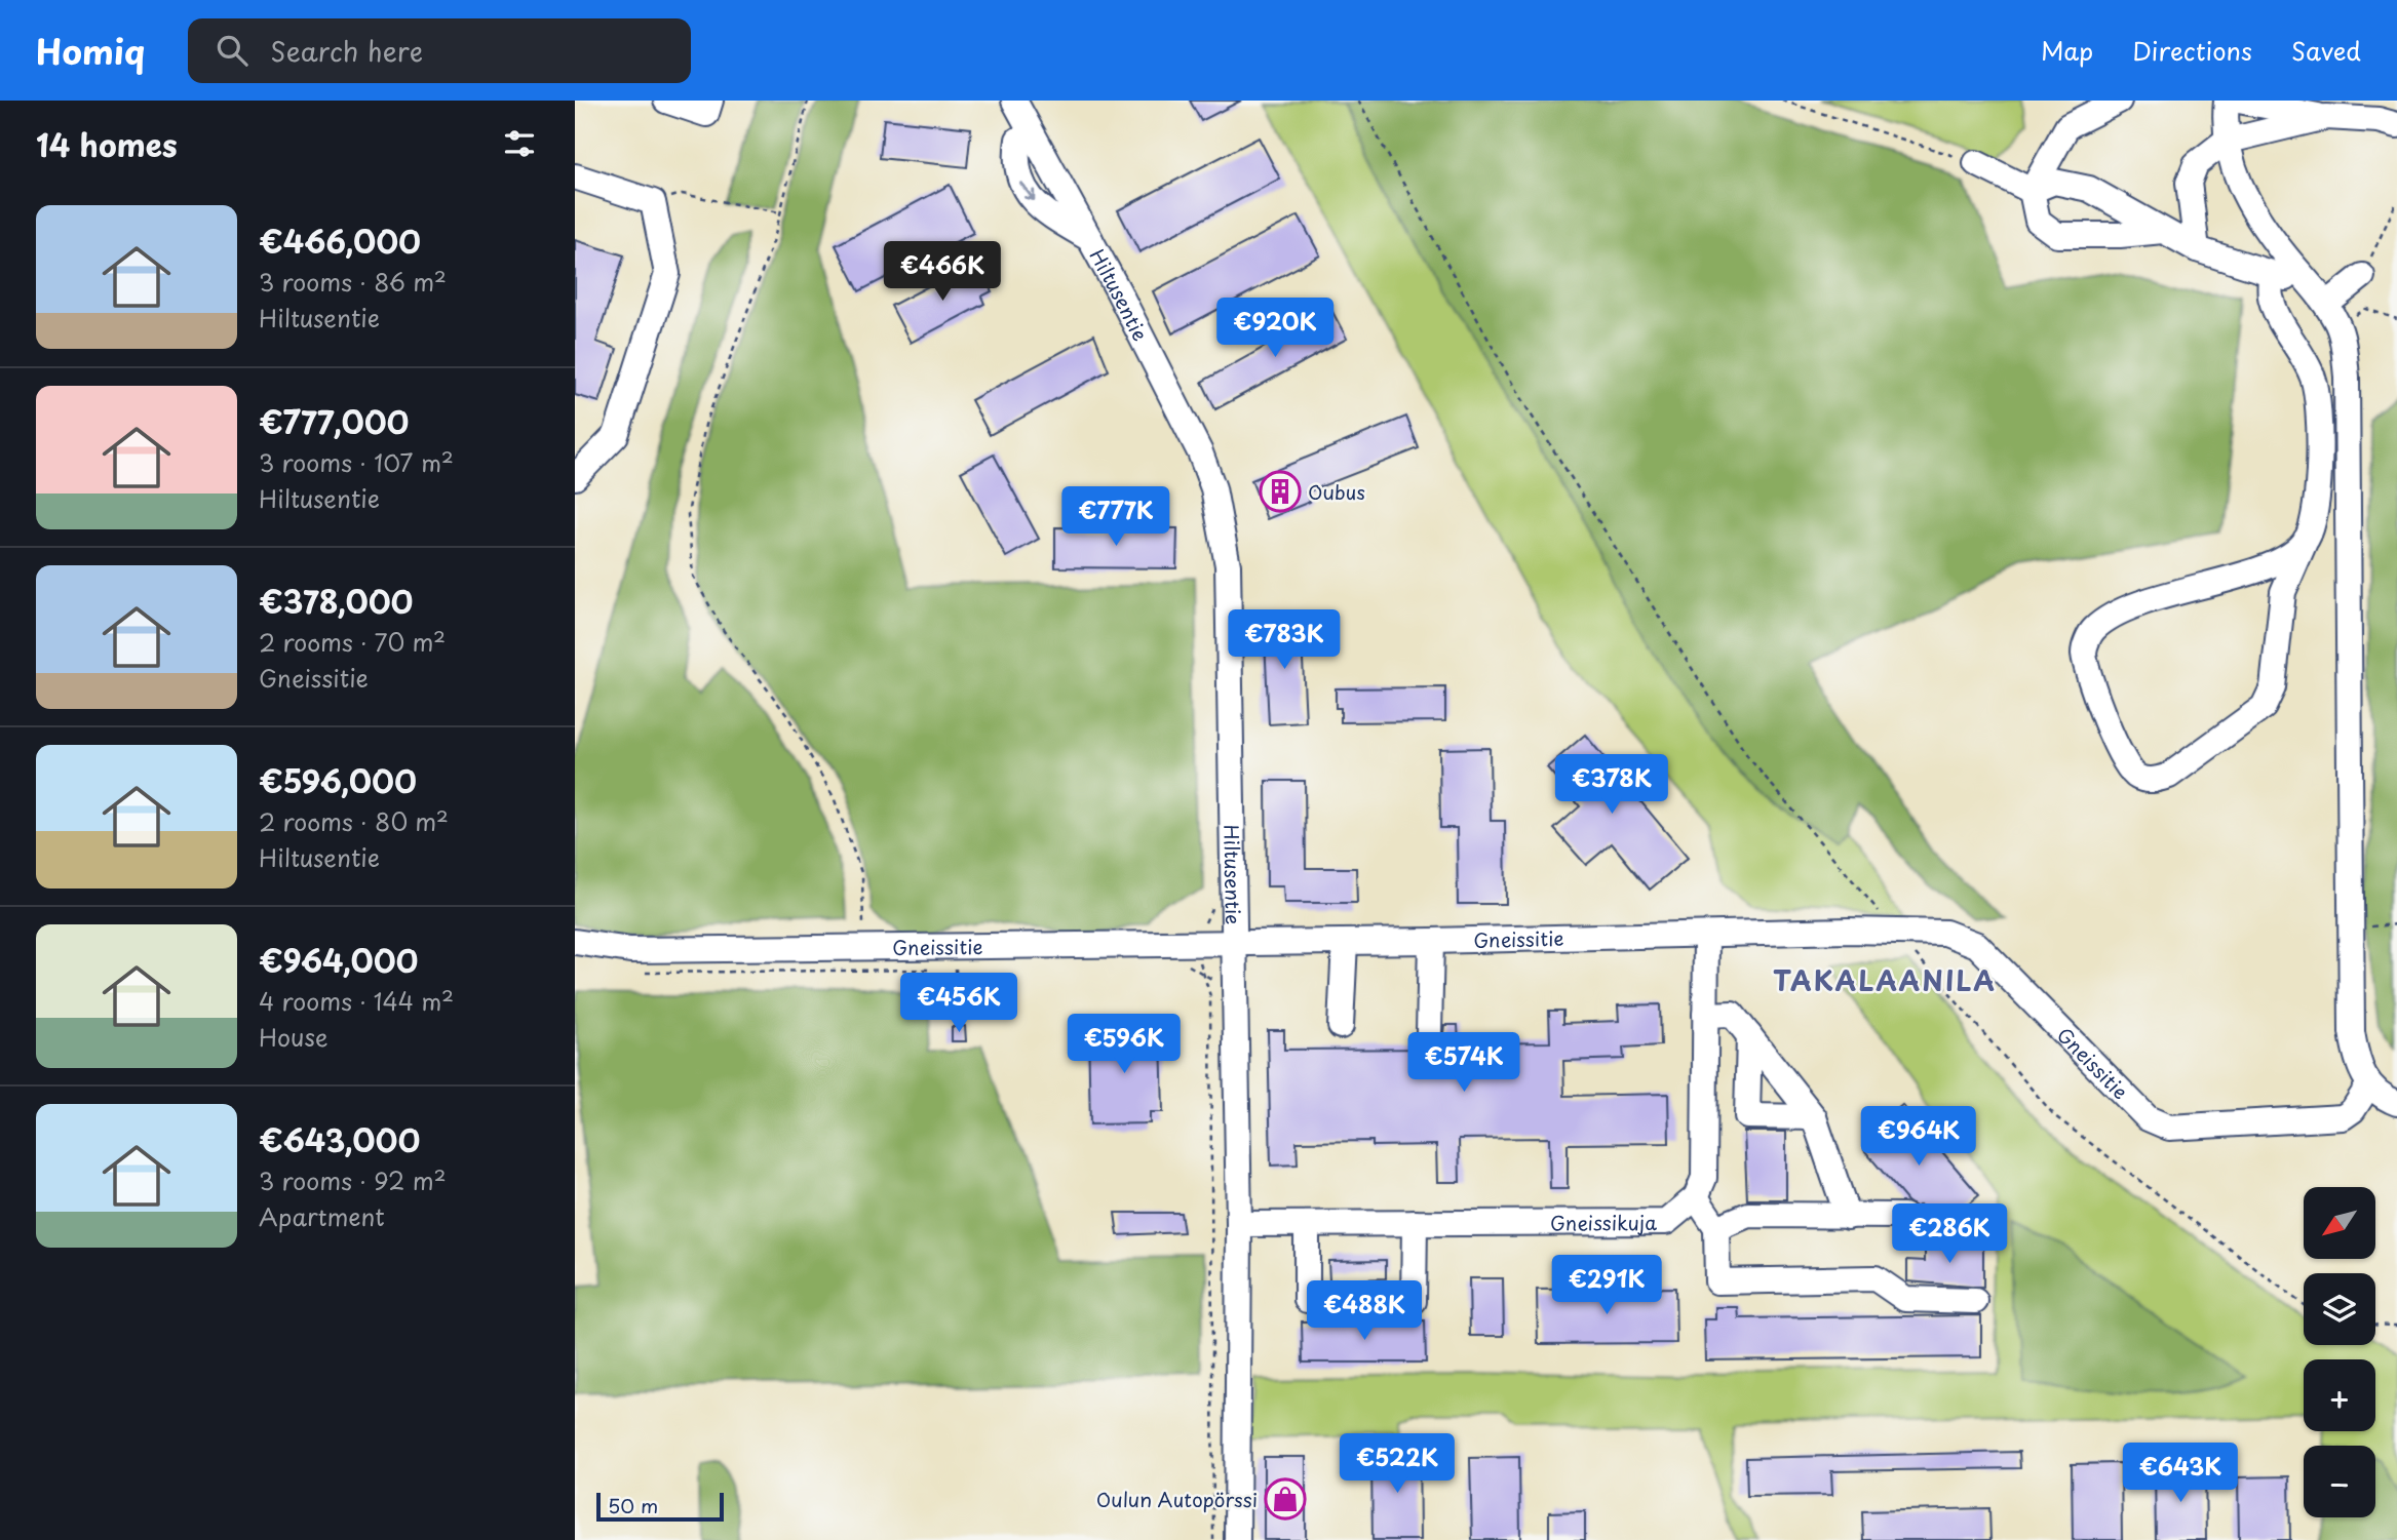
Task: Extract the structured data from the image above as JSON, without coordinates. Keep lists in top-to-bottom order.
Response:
{
  "streets": {
    "street": ["Hiltusentie", "Gneissitie", "Gneissikuja"]
  },
  "crossings": [
    ["Hiltusentie", "Gneissitie"],
    ["Hiltusentie", "Gneissikuja"]
  ],
  "districts": ["TAKALAANILA"],
  "places": {
    "building": ["Oubus"],
    "shop": ["Oulun Autopörssi"]
  },
  "scale_bar": "50 m",
  "north": "bottom left",
  "page": {
    "header": "Homiq",
    "search": "Search here",
    "nav": ["Map", "Directions", "Saved"],
    "heading": "14 homes",
    "list": [
      {
        "name": "€466,000",
        "note": "3 rooms · 86 m² · Hiltusentie"
      },
      {
        "name": "€777,000",
        "note": "3 rooms · 107 m² · Hiltusentie"
      },
      {
        "name": "€378,000",
        "note": "2 rooms · 70 m² · Gneissitie"
      },
      {
        "name": "€596,000",
        "note": "2 rooms · 80 m² · Hiltusentie"
      },
      {
        "name": "€964,000",
        "note": "4 rooms · 144 m² · House"
      },
      {
        "name": "€643,000",
        "note": "3 rooms · 92 m² · Apartment"
      }
    ],
    "price": [
      "€466K",
      "€920K",
      "€777K",
      "€783K",
      "€378K",
      "€456K",
      "€596K",
      "€574K",
      "€964K",
      "€286K",
      "€291K",
      "€488K",
      "€522K",
      "€643K"
    ],
    "map_buttons": ["+", "−"],
    "scale": "50 m"
  }
}
